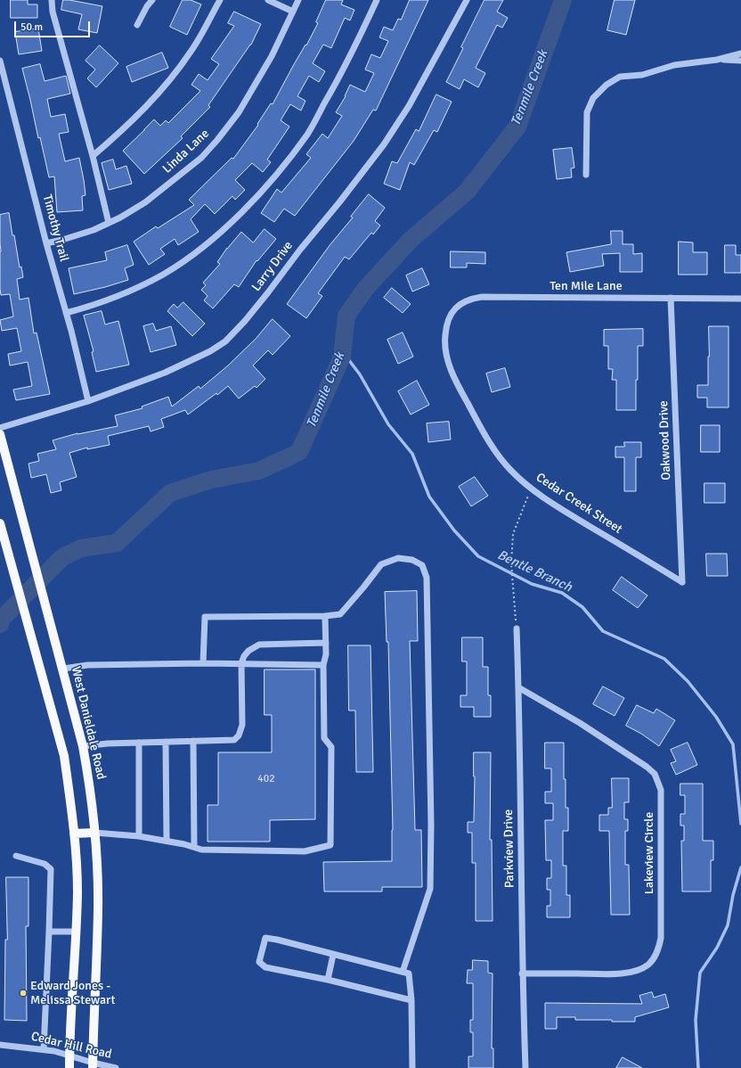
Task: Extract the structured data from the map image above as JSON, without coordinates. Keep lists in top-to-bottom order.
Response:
{
  "streets": {
    "main road": ["West Danieldale Road"],
    "street": [
      "Linda Lane",
      "Timothy Trail",
      "Larry Drive",
      "Ten Mile Lane",
      "Oakwood Drive",
      "Cedar Creek Street",
      "Parkview Drive",
      "Lakeview Circle",
      "Cedar Hill Road"
    ]
  },
  "crossings": [
    ["Linda Lane", "Timothy Trail"],
    ["Timothy Trail", "Larry Drive"],
    ["Ten Mile Lane", "Oakwood Drive"],
    ["Ten Mile Lane", "Cedar Creek Street"],
    ["Oakwood Drive", "Cedar Creek Street"],
    ["West Danieldale Road", "Cedar Hill Road"],
    ["Parkview Drive", "Lakeview Circle"]
  ],
  "water": ["Tenmile Creek", "Bentle Branch"],
  "places": ["Edward Jones - Melissa Stewart"],
  "house_numbers": ["402"],
  "scale_bar": "50 m"
}
